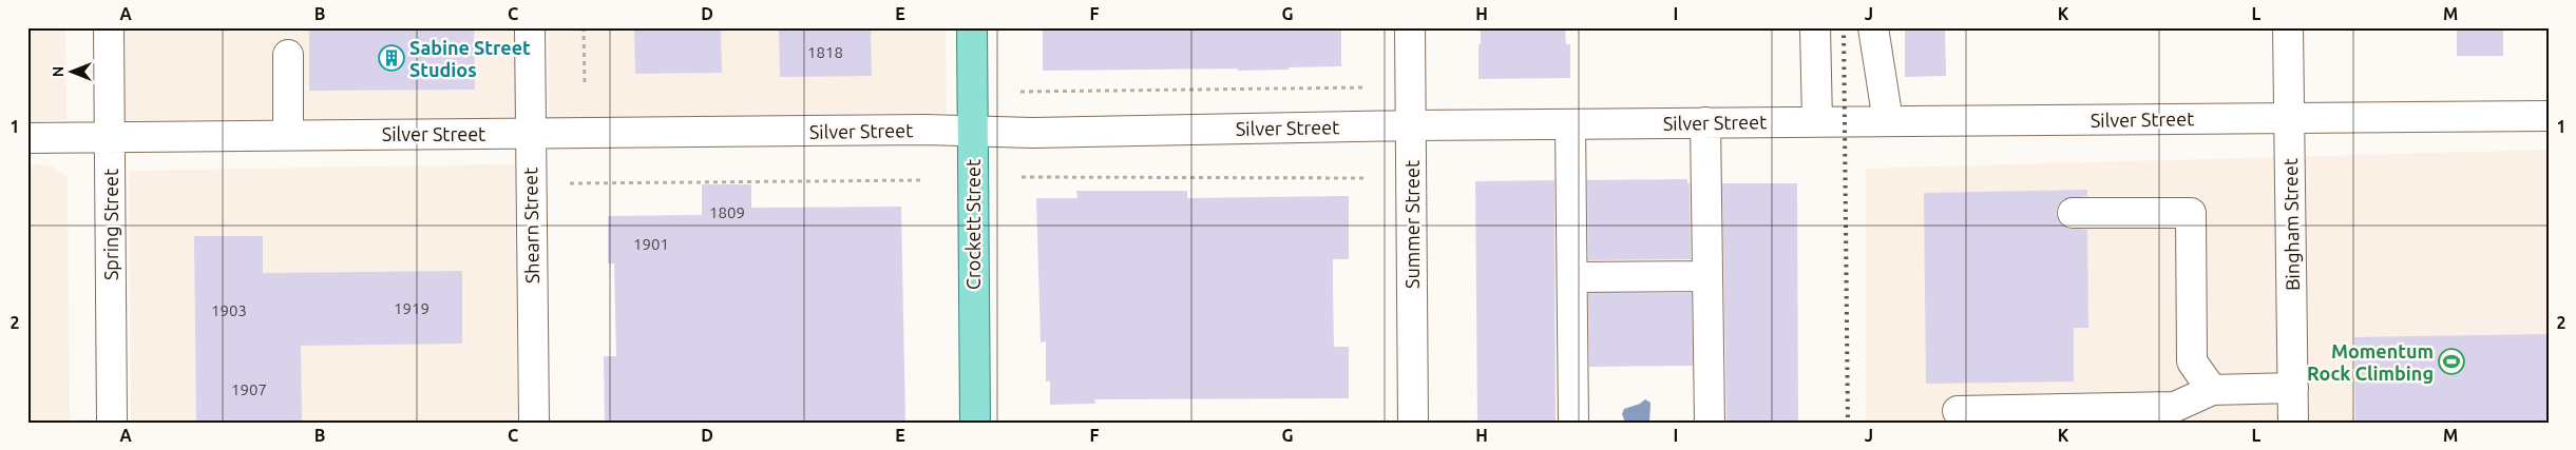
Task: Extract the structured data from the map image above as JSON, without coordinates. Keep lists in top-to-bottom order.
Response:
{
  "streets": {
    "main road": ["Crockett Street"],
    "street": [
      "Silver Street",
      "Spring Street",
      "Summer Street",
      "Bingham Street",
      "Shearn Street"
    ]
  },
  "crossings": [
    ["Silver Street", "Spring Street"],
    ["Silver Street", "Crockett Street"],
    ["Silver Street", "Summer Street"],
    ["Silver Street", "Bingham Street"],
    ["Silver Street", "Shearn Street"]
  ],
  "places": {
    "building": ["Sabine Street Studios"],
    "sports": ["Momentum Rock Climbing"]
  },
  "house_numbers": [
    "1818",
    "1809",
    "1901",
    "1919",
    "1903",
    "1907"
  ],
  "north": "left",
  "grid": {
    "columns": [
      "A",
      "B",
      "C",
      "D",
      "E",
      "F",
      "G",
      "H",
      "I",
      "J",
      "K",
      "L",
      "M"
    ],
    "rows": ["1", "2"]
  }
}
